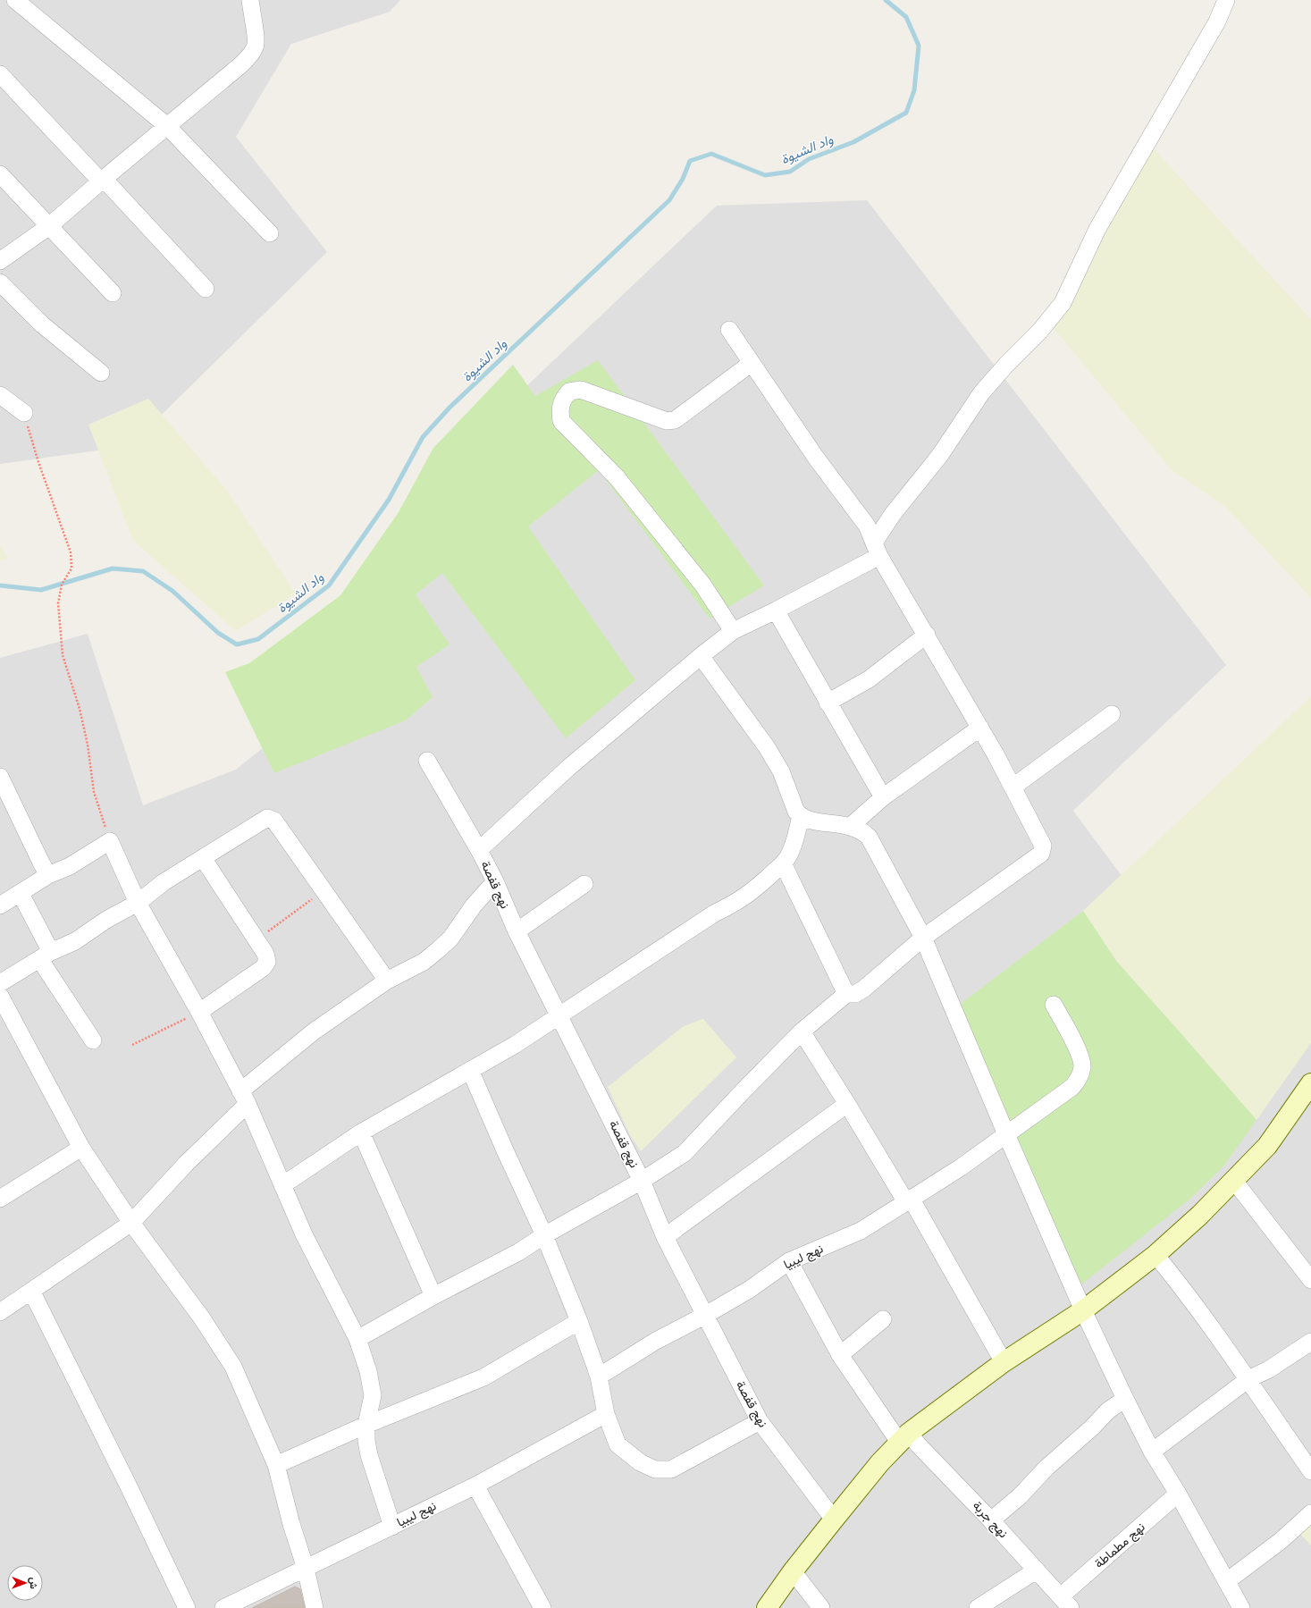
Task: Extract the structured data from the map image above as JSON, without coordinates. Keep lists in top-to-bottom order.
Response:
{
  "streets": {
    "street": [
      "نهج قفصة",
      "نهج ليبيا",
      "نهج جربة",
      "نهج مطماطة"
    ]
  },
  "crossings": [
    ["نهج قفصة", "نهج ليبيا"],
    ["نهج ليبيا", "نهج جربة"],
    ["نهج جربة", "نهج مطماطة"]
  ],
  "water": ["واد الشيوة"],
  "north": "right"
}
